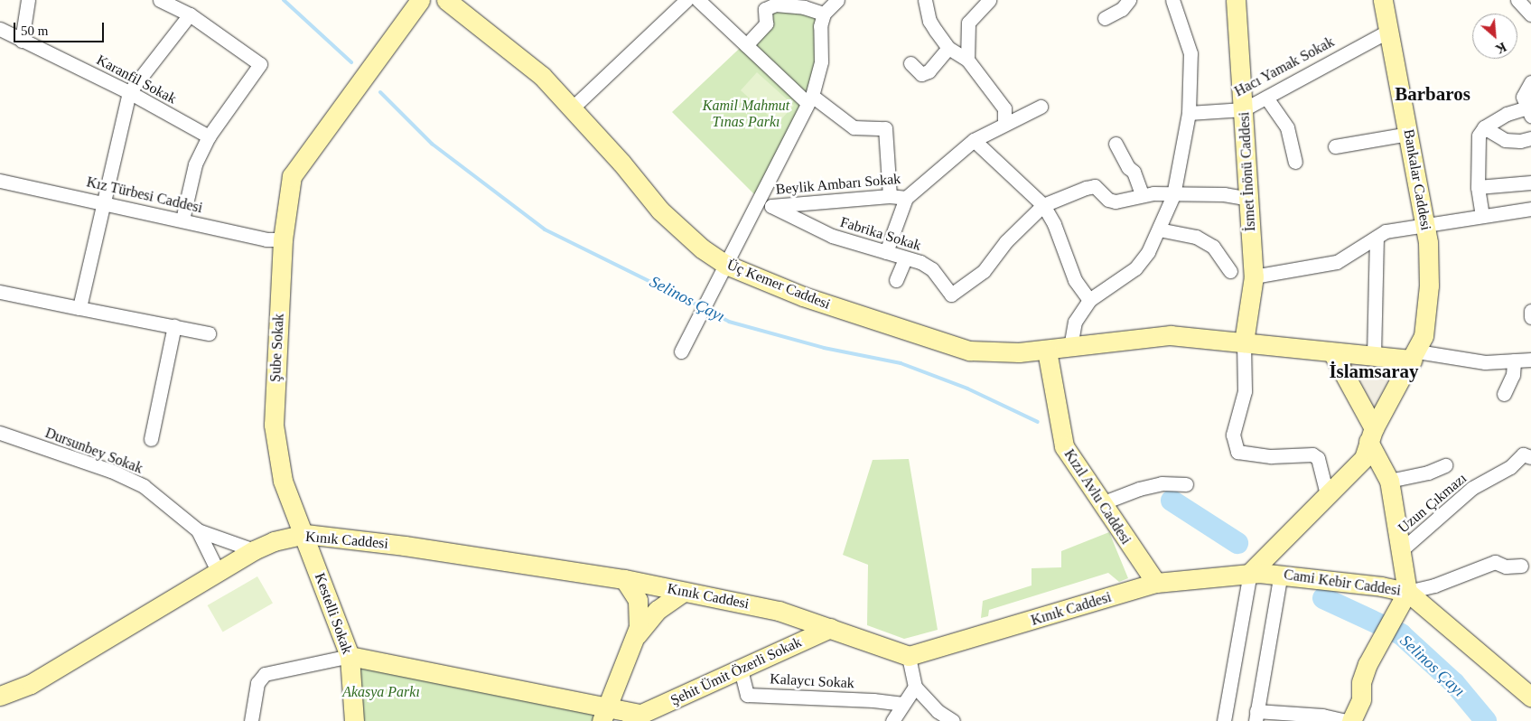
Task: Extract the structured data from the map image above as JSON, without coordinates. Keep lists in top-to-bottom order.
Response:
{
  "streets": {
    "main road": [
      "İsmet İnönü Caddesi",
      "Bankalar Caddesi",
      "Üç Kemer Caddesi",
      "Şube Sokak",
      "Kızıl Avlu Caddesi",
      "Kınık Caddesi",
      "Cami Kebir Caddesi",
      "Kestelli Sokak",
      "Şehit Ümit Özerli Sokak"
    ],
    "street": [
      "Hacı Yamak Sokak",
      "Karanfil Sokak",
      "Beylik Ambarı Sokak",
      "Kız Türbesi Caddesi",
      "Fabrika Sokak",
      "Dursunbey Sokak",
      "Uzun Çıkmazı",
      "Kalaycı Sokak"
    ]
  },
  "crossings": [
    ["Hacı Yamak Sokak", "İsmet İnönü Caddesi"],
    ["Hacı Yamak Sokak", "Bankalar Caddesi"],
    ["İsmet İnönü Caddesi", "Üç Kemer Caddesi"],
    ["Bankalar Caddesi", "Üç Kemer Caddesi"],
    ["Beylik Ambarı Sokak", "Fabrika Sokak"],
    ["Kız Türbesi Caddesi", "Şube Sokak"],
    ["Üç Kemer Caddesi", "Kızıl Avlu Caddesi"],
    ["Şube Sokak", "Kınık Caddesi"],
    ["Şube Sokak", "Kestelli Sokak"],
    ["Dursunbey Sokak", "Kınık Caddesi"],
    ["Kızıl Avlu Caddesi", "Kınık Caddesi"],
    ["Kınık Caddesi", "Cami Kebir Caddesi"],
    ["Kınık Caddesi", "Kestelli Sokak"],
    ["Kınık Caddesi", "Şehit Ümit Özerli Sokak"],
    ["Kestelli Sokak", "Şehit Ümit Özerli Sokak"],
    ["Şehit Ümit Özerli Sokak", "Kalaycı Sokak"]
  ],
  "districts": ["Barbaros", "İslamsaray"],
  "water": ["Selinos Çayı"],
  "parks": ["Kamil Mahmut Tınas Parkı", "Akasya Parkı"],
  "scale_bar": "50 m",
  "north": "bottom right"
}
